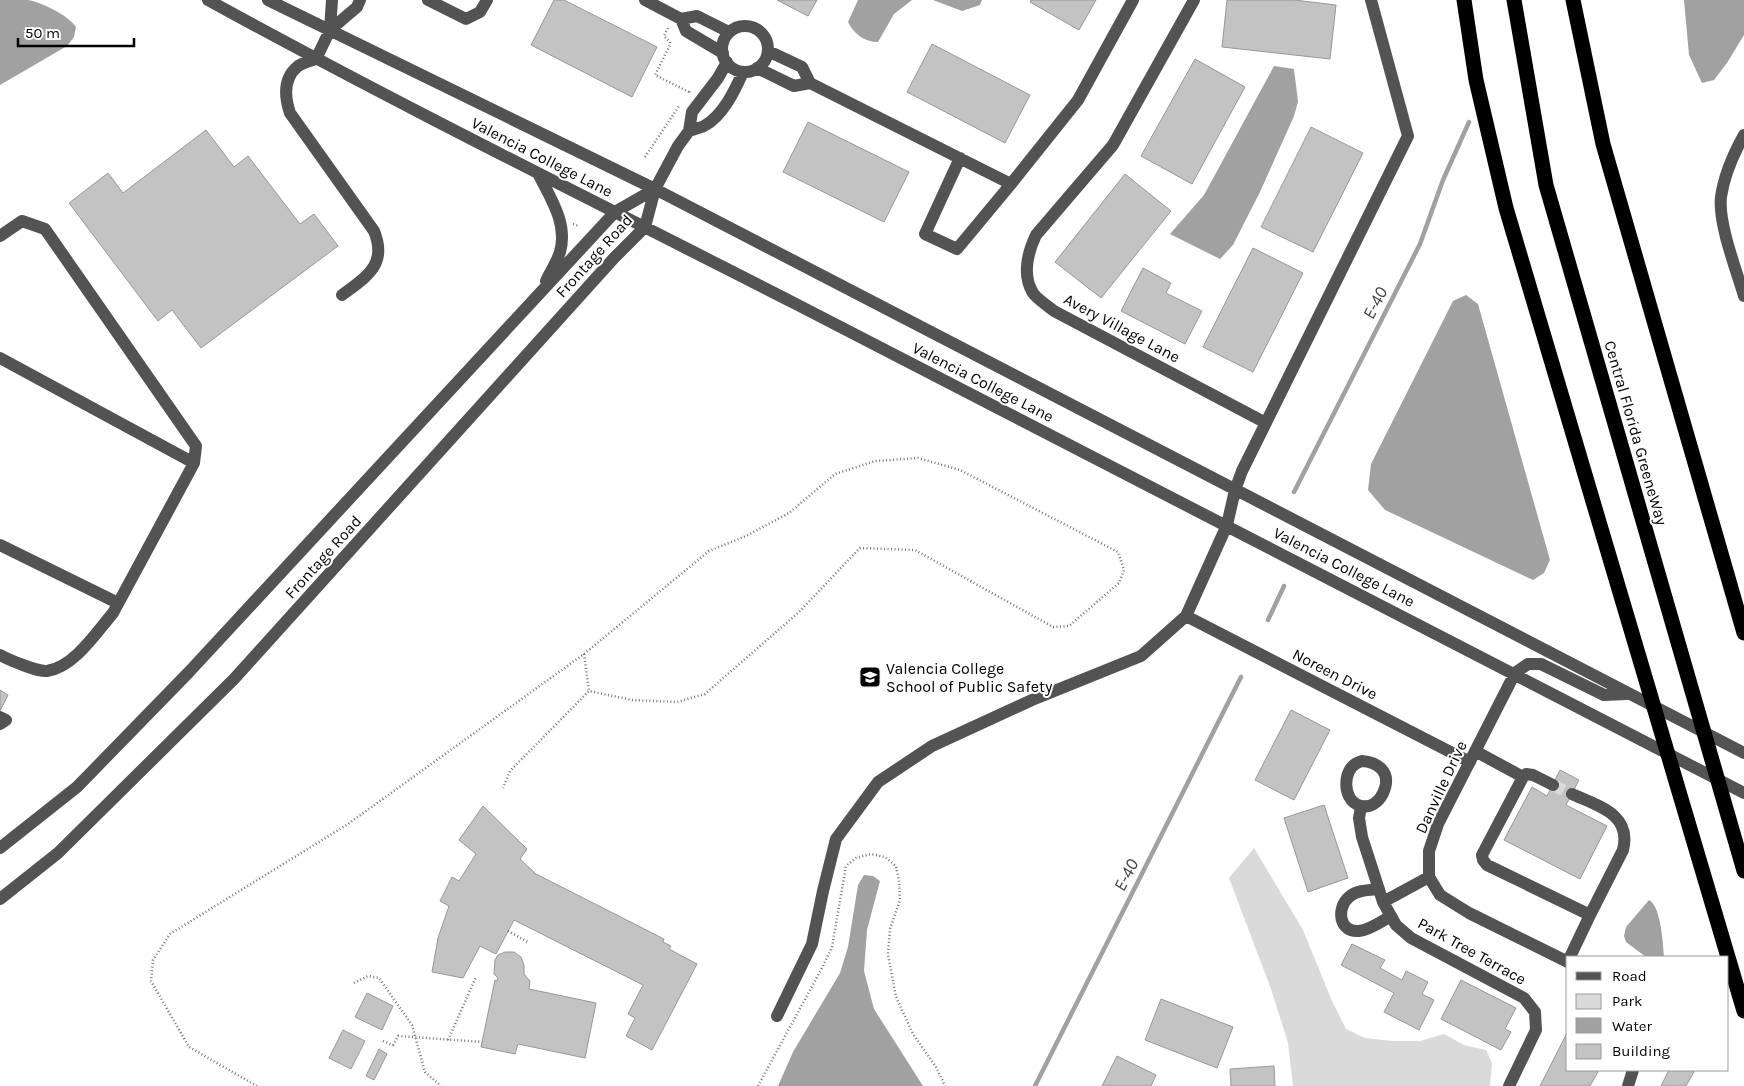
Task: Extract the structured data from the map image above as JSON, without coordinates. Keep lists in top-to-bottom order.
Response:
{
  "streets": {
    "highway": ["Central Florida GreeneWay"],
    "street": [
      "Valencia College Lane",
      "Frontage Road",
      "Avery Village Lane",
      "Noreen Drive",
      "Danville Drive",
      "Park Tree Terrace"
    ]
  },
  "crossings": [
    ["Valencia College Lane", "Frontage Road"],
    ["Valencia College Lane", "Danville Drive"],
    ["Noreen Drive", "Danville Drive"]
  ],
  "water": ["E-40"],
  "places": {
    "school or university": ["Valencia College School of Public Safety"]
  },
  "legend": [
    "Road",
    "Park",
    "Water",
    "Building"
  ],
  "scale_bar": "50 m"
}
